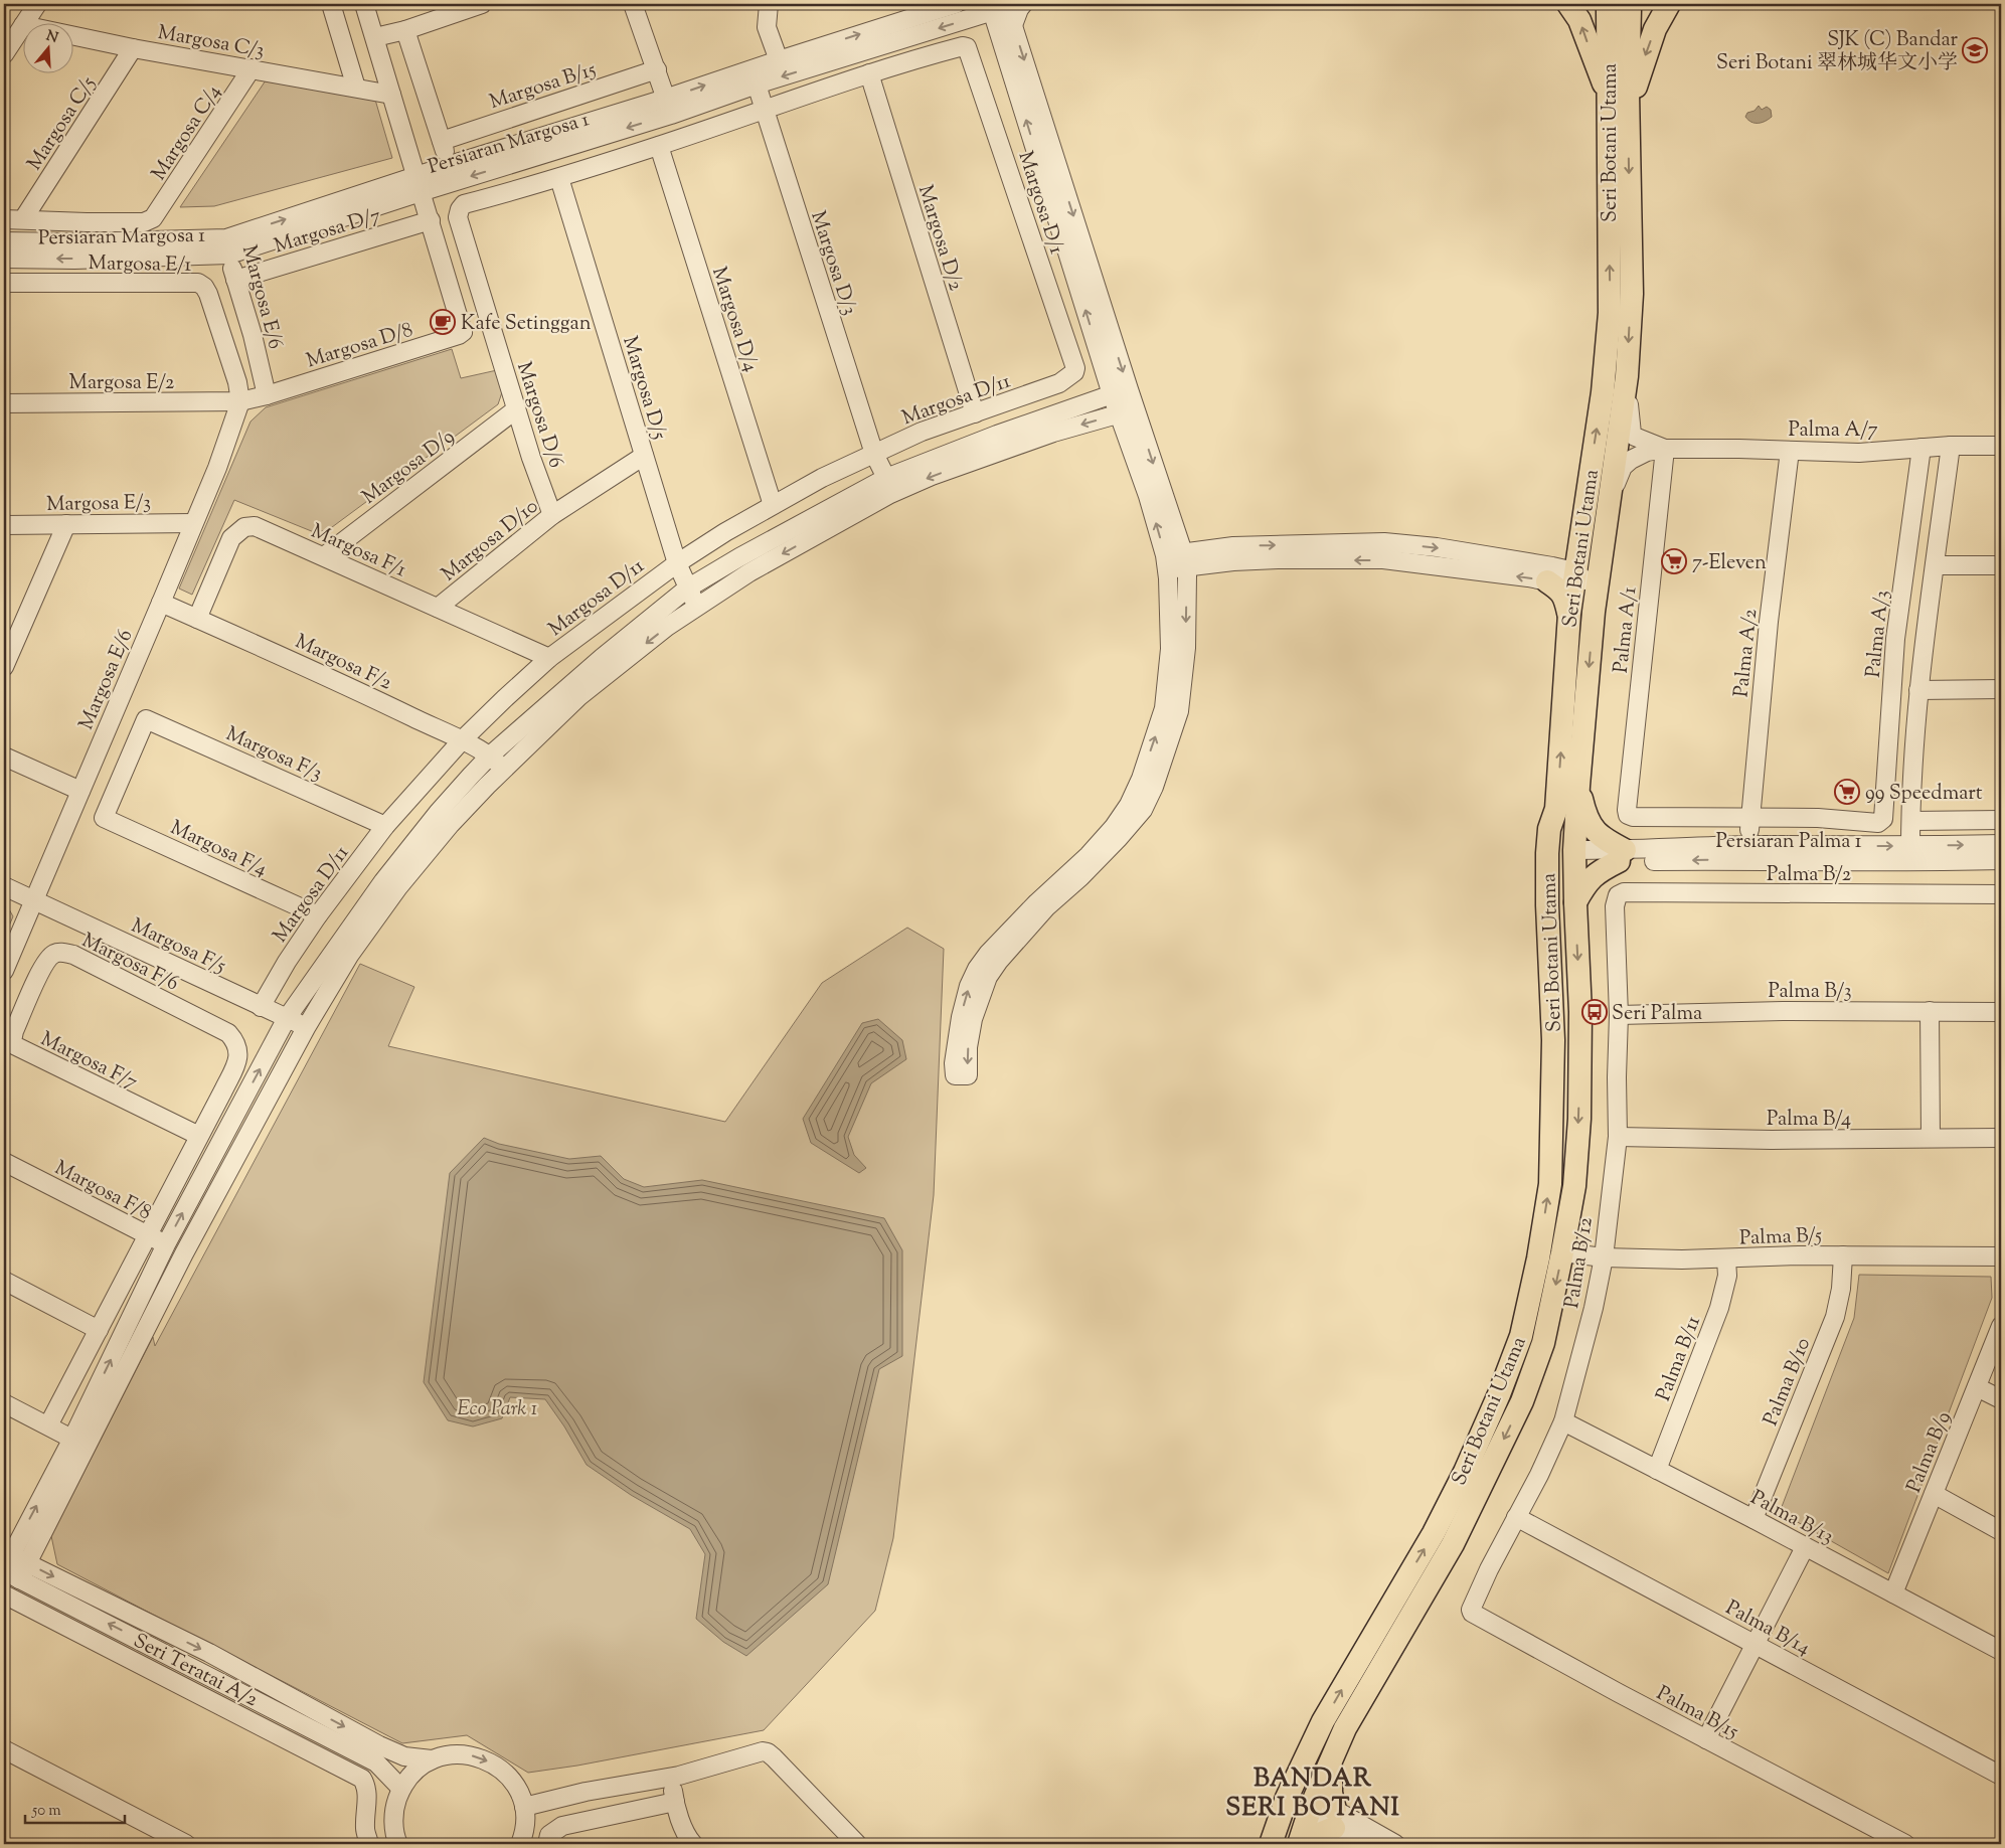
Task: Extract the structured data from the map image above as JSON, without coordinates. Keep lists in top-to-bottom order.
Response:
{
  "streets": {
    "main road": ["Seri Botani Utama"],
    "street": [
      "Margosa C/3",
      "Margosa B/15",
      "Margosa C/5",
      "Margosa C/4",
      "Persiaran Margosa 1",
      "Margosa D/1",
      "Margosa D/7",
      "Margosa D/2",
      "Margosa E/1",
      "Margosa D/3",
      "Margosa E/6",
      "Margosa D/4",
      "Margosa D/8",
      "Margosa E/2",
      "Margosa D/5",
      "Margosa D/11",
      "Margosa D/6",
      "Palma A/7",
      "Margosa D/9",
      "Margosa E/3",
      "Margosa D/10",
      "Margosa F/1",
      "Palma A/1",
      "Palma A/3",
      "Palma A/2",
      "Margosa F/2",
      "Margosa F/3",
      "Persiaran Palma 1",
      "Margosa F/4",
      "Palma B/2",
      "Margosa F/5",
      "Margosa F/6",
      "Palma B/3",
      "Margosa F/7",
      "Palma B/4",
      "Margosa F/8",
      "Palma B/5",
      "Palma B/12",
      "Palma B/11",
      "Palma B/10",
      "Palma B/9",
      "Palma B/13",
      "Palma B/14",
      "Seri Teratai A/2",
      "Palma B/15"
    ]
  },
  "crossings": [
    ["Margosa C/3", "Margosa C/5"],
    ["Margosa C/3", "Margosa C/4"],
    ["Margosa C/5", "Margosa C/4"],
    ["Persiaran Margosa 1", "Margosa D/3"],
    ["Persiaran Margosa 1", "Margosa E/6"],
    ["Seri Botani Utama", "Palma A/7"],
    ["Seri Botani Utama", "Persiaran Palma 1"],
    ["Seri Botani Utama", "Palma B/5"],
    ["Margosa D/1", "Margosa D/2"],
    ["Margosa D/1", "Margosa D/11"],
    ["Margosa D/7", "Margosa E/6"],
    ["Margosa D/7", "Margosa D/8"],
    ["Margosa D/2", "Margosa D/11"],
    ["Margosa E/1", "Margosa E/6"],
    ["Margosa E/1", "Margosa D/8"],
    ["Margosa E/1", "Margosa E/2"],
    ["Margosa D/3", "Margosa D/11"],
    ["Margosa E/6", "Margosa D/8"],
    ["Margosa E/6", "Margosa E/2"],
    ["Margosa E/6", "Margosa E/3"],
    ["Margosa E/6", "Margosa F/2"],
    ["Margosa E/6", "Margosa F/5"],
    ["Margosa D/4", "Margosa D/11"],
    ["Margosa D/8", "Margosa E/2"],
    ["Margosa D/5", "Margosa D/11"],
    ["Margosa D/5", "Margosa D/6"],
    ["Margosa D/5", "Margosa D/10"],
    ["Margosa D/11", "Margosa F/1"],
    ["Margosa D/11", "Margosa F/2"],
    ["Margosa D/11", "Margosa F/3"],
    ["Margosa D/11", "Margosa F/4"],
    ["Margosa D/11", "Margosa F/5"],
    ["Margosa D/6", "Margosa D/9"],
    ["Margosa D/6", "Margosa D/10"],
    ["Palma A/7", "Palma A/1"],
    ["Palma A/7", "Palma A/3"],
    ["Palma A/7", "Palma A/2"],
    ["Margosa D/9", "Margosa F/1"],
    ["Margosa D/10", "Margosa F/1"],
    ["Margosa F/1", "Margosa F/2"],
    ["Palma A/1", "Palma A/3"],
    ["Palma A/1", "Palma A/2"],
    ["Palma A/3", "Palma A/2"],
    ["Palma A/2", "Persiaran Palma 1"],
    ["Margosa F/3", "Margosa F/4"],
    ["Palma B/2", "Palma B/12"],
    ["Margosa F/6", "Margosa F/7"],
    ["Palma B/3", "Palma B/12"],
    ["Palma B/4", "Palma B/12"],
    ["Palma B/5", "Palma B/12"],
    ["Palma B/5", "Palma B/11"],
    ["Palma B/5", "Palma B/10"],
    ["Palma B/12", "Palma B/13"],
    ["Palma B/12", "Palma B/14"],
    ["Palma B/12", "Palma B/15"],
    ["Palma B/11", "Palma B/13"],
    ["Palma B/10", "Palma B/13"],
    ["Palma B/9", "Palma B/13"]
  ],
  "districts": ["BANDAR SERI BOTANI"],
  "parks": ["Eco Park 1"],
  "places": {
    "school or university": ["SJK (C) Bandar Seri Botani 翠林城华文小学"],
    "cafe": ["Kafe Setinggan"],
    "supermarket": ["7-Eleven", "99 Speedmart"],
    "bus stop": ["Seri Palma"]
  },
  "scale_bar": "50 m",
  "north": "top"
}
